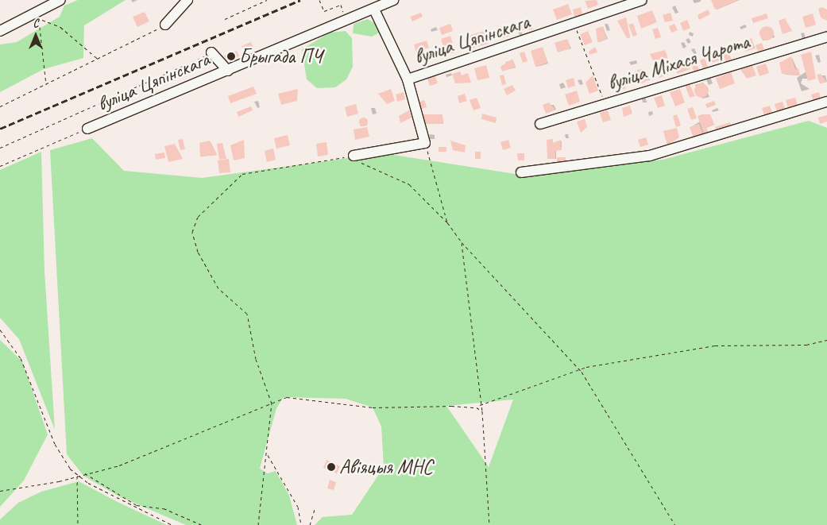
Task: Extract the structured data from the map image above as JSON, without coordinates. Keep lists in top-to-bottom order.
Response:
{
  "streets": {
    "street": ["вуліца Цяпінскага", "вуліца Міхася Чарота"]
  },
  "places": ["Брыгада ПЧ", "Авіяцыя МНС"],
  "north": "top"
}
